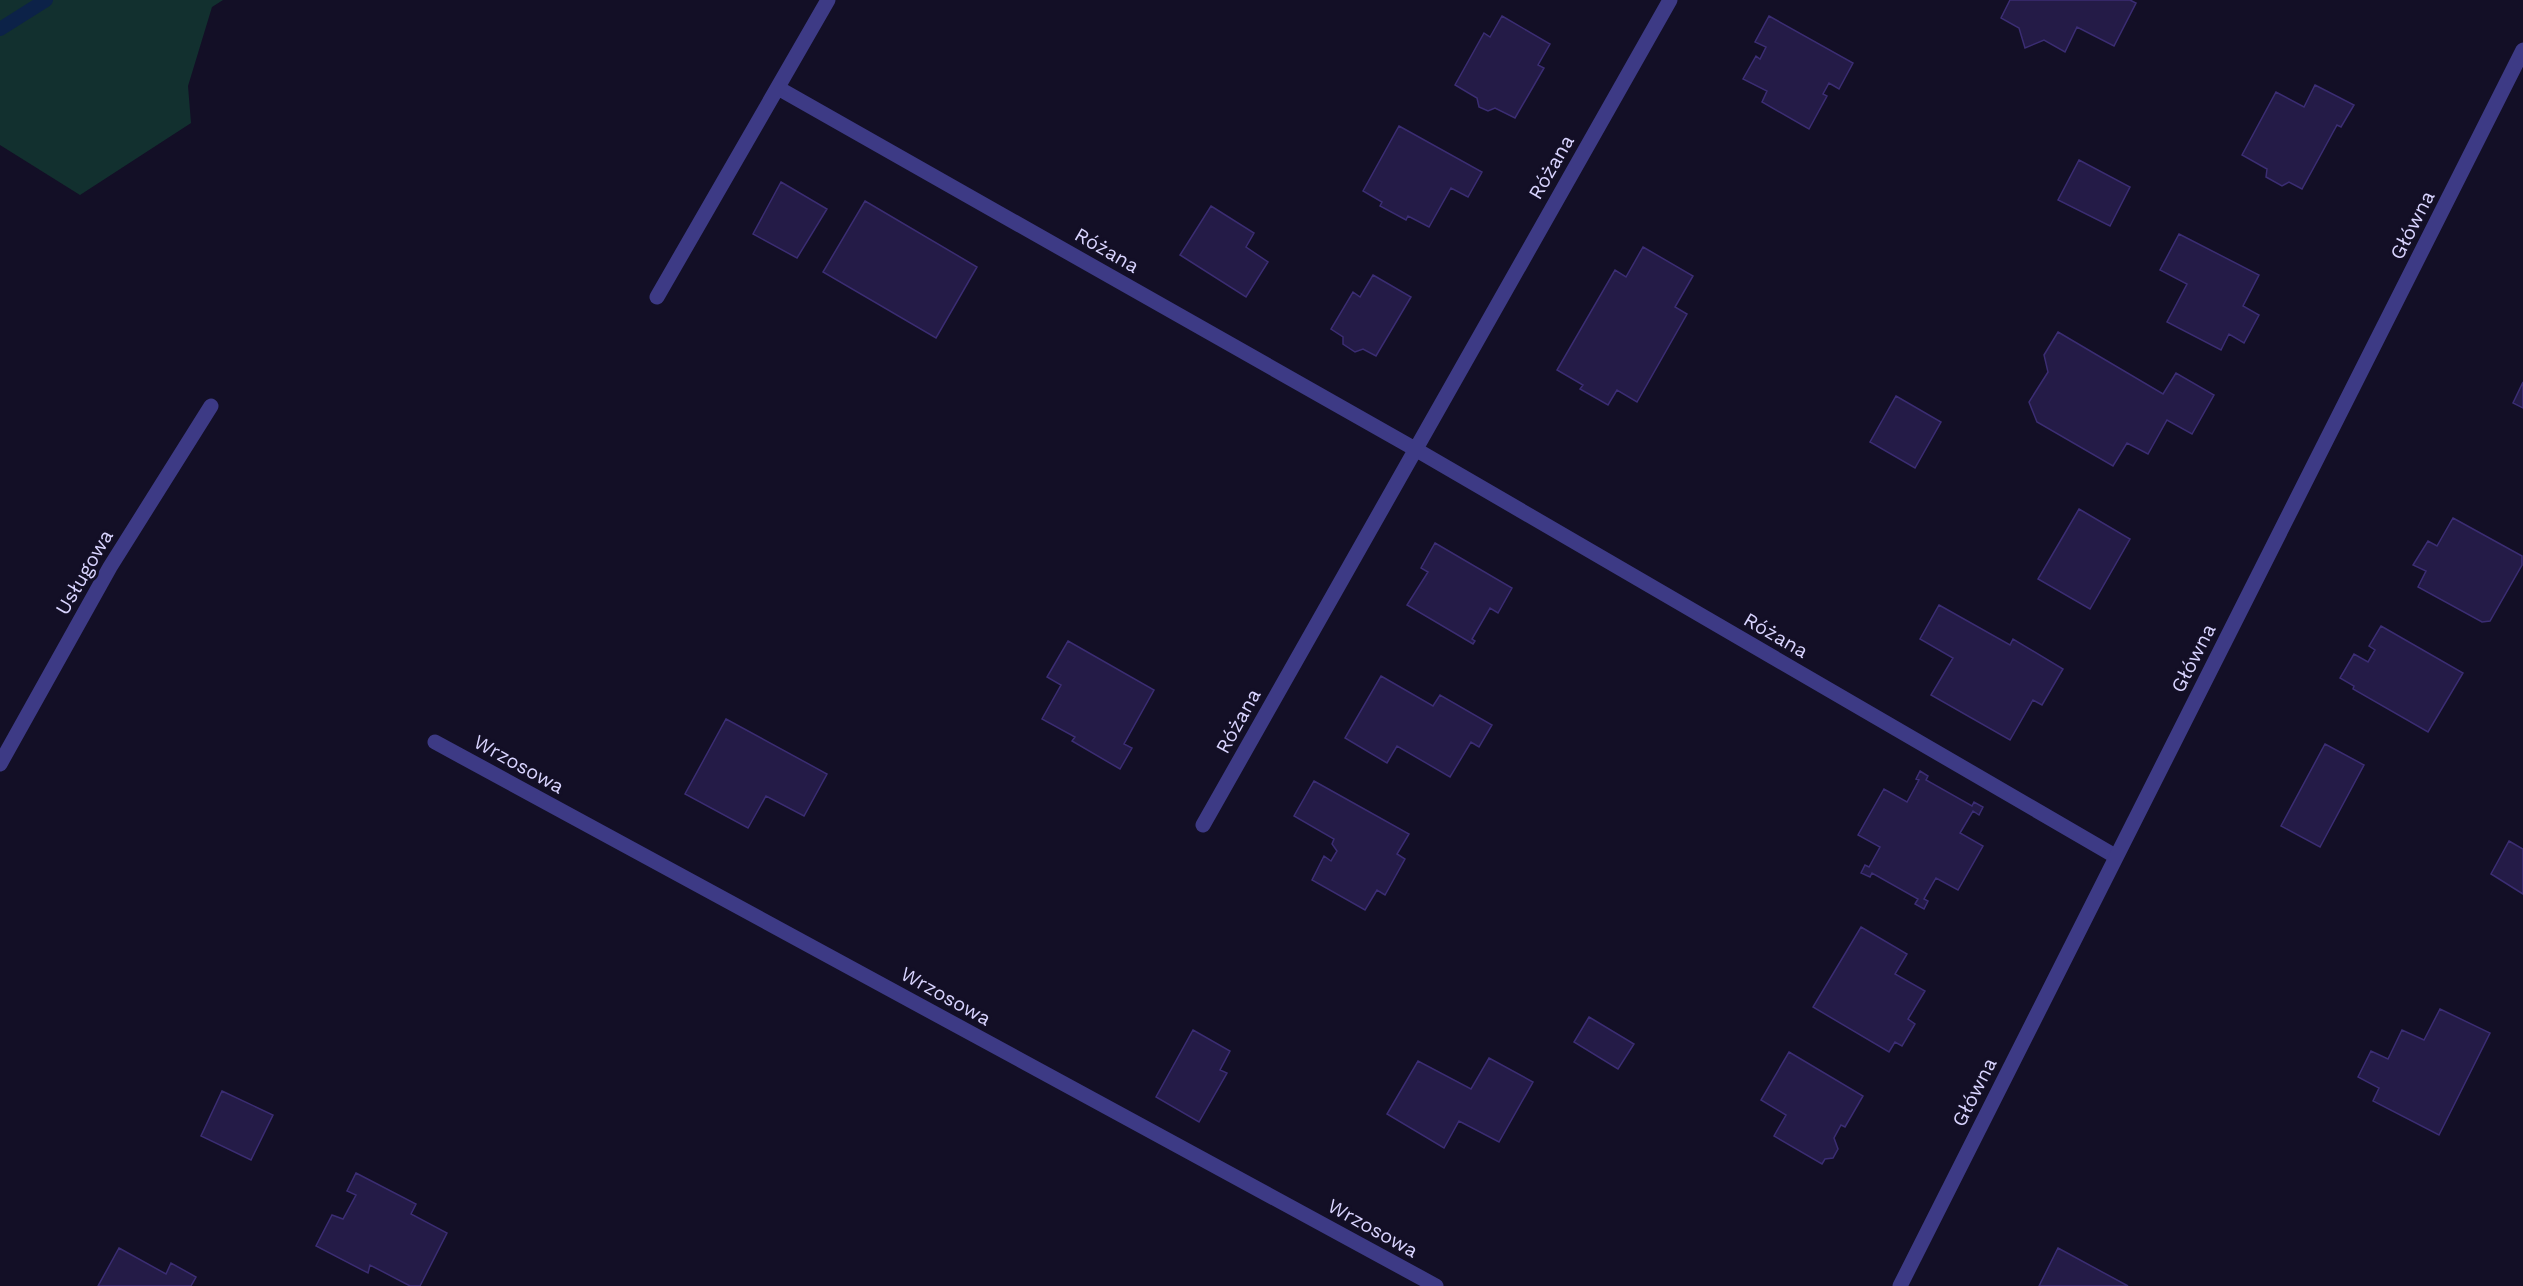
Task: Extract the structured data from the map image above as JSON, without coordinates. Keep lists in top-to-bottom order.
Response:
{
  "streets": {
    "street": [
      "Różana",
      "Główna",
      "Usługowa",
      "Wrzosowa"
    ]
  },
  "crossings": [
    ["Różana", "Główna"]
  ]
}
